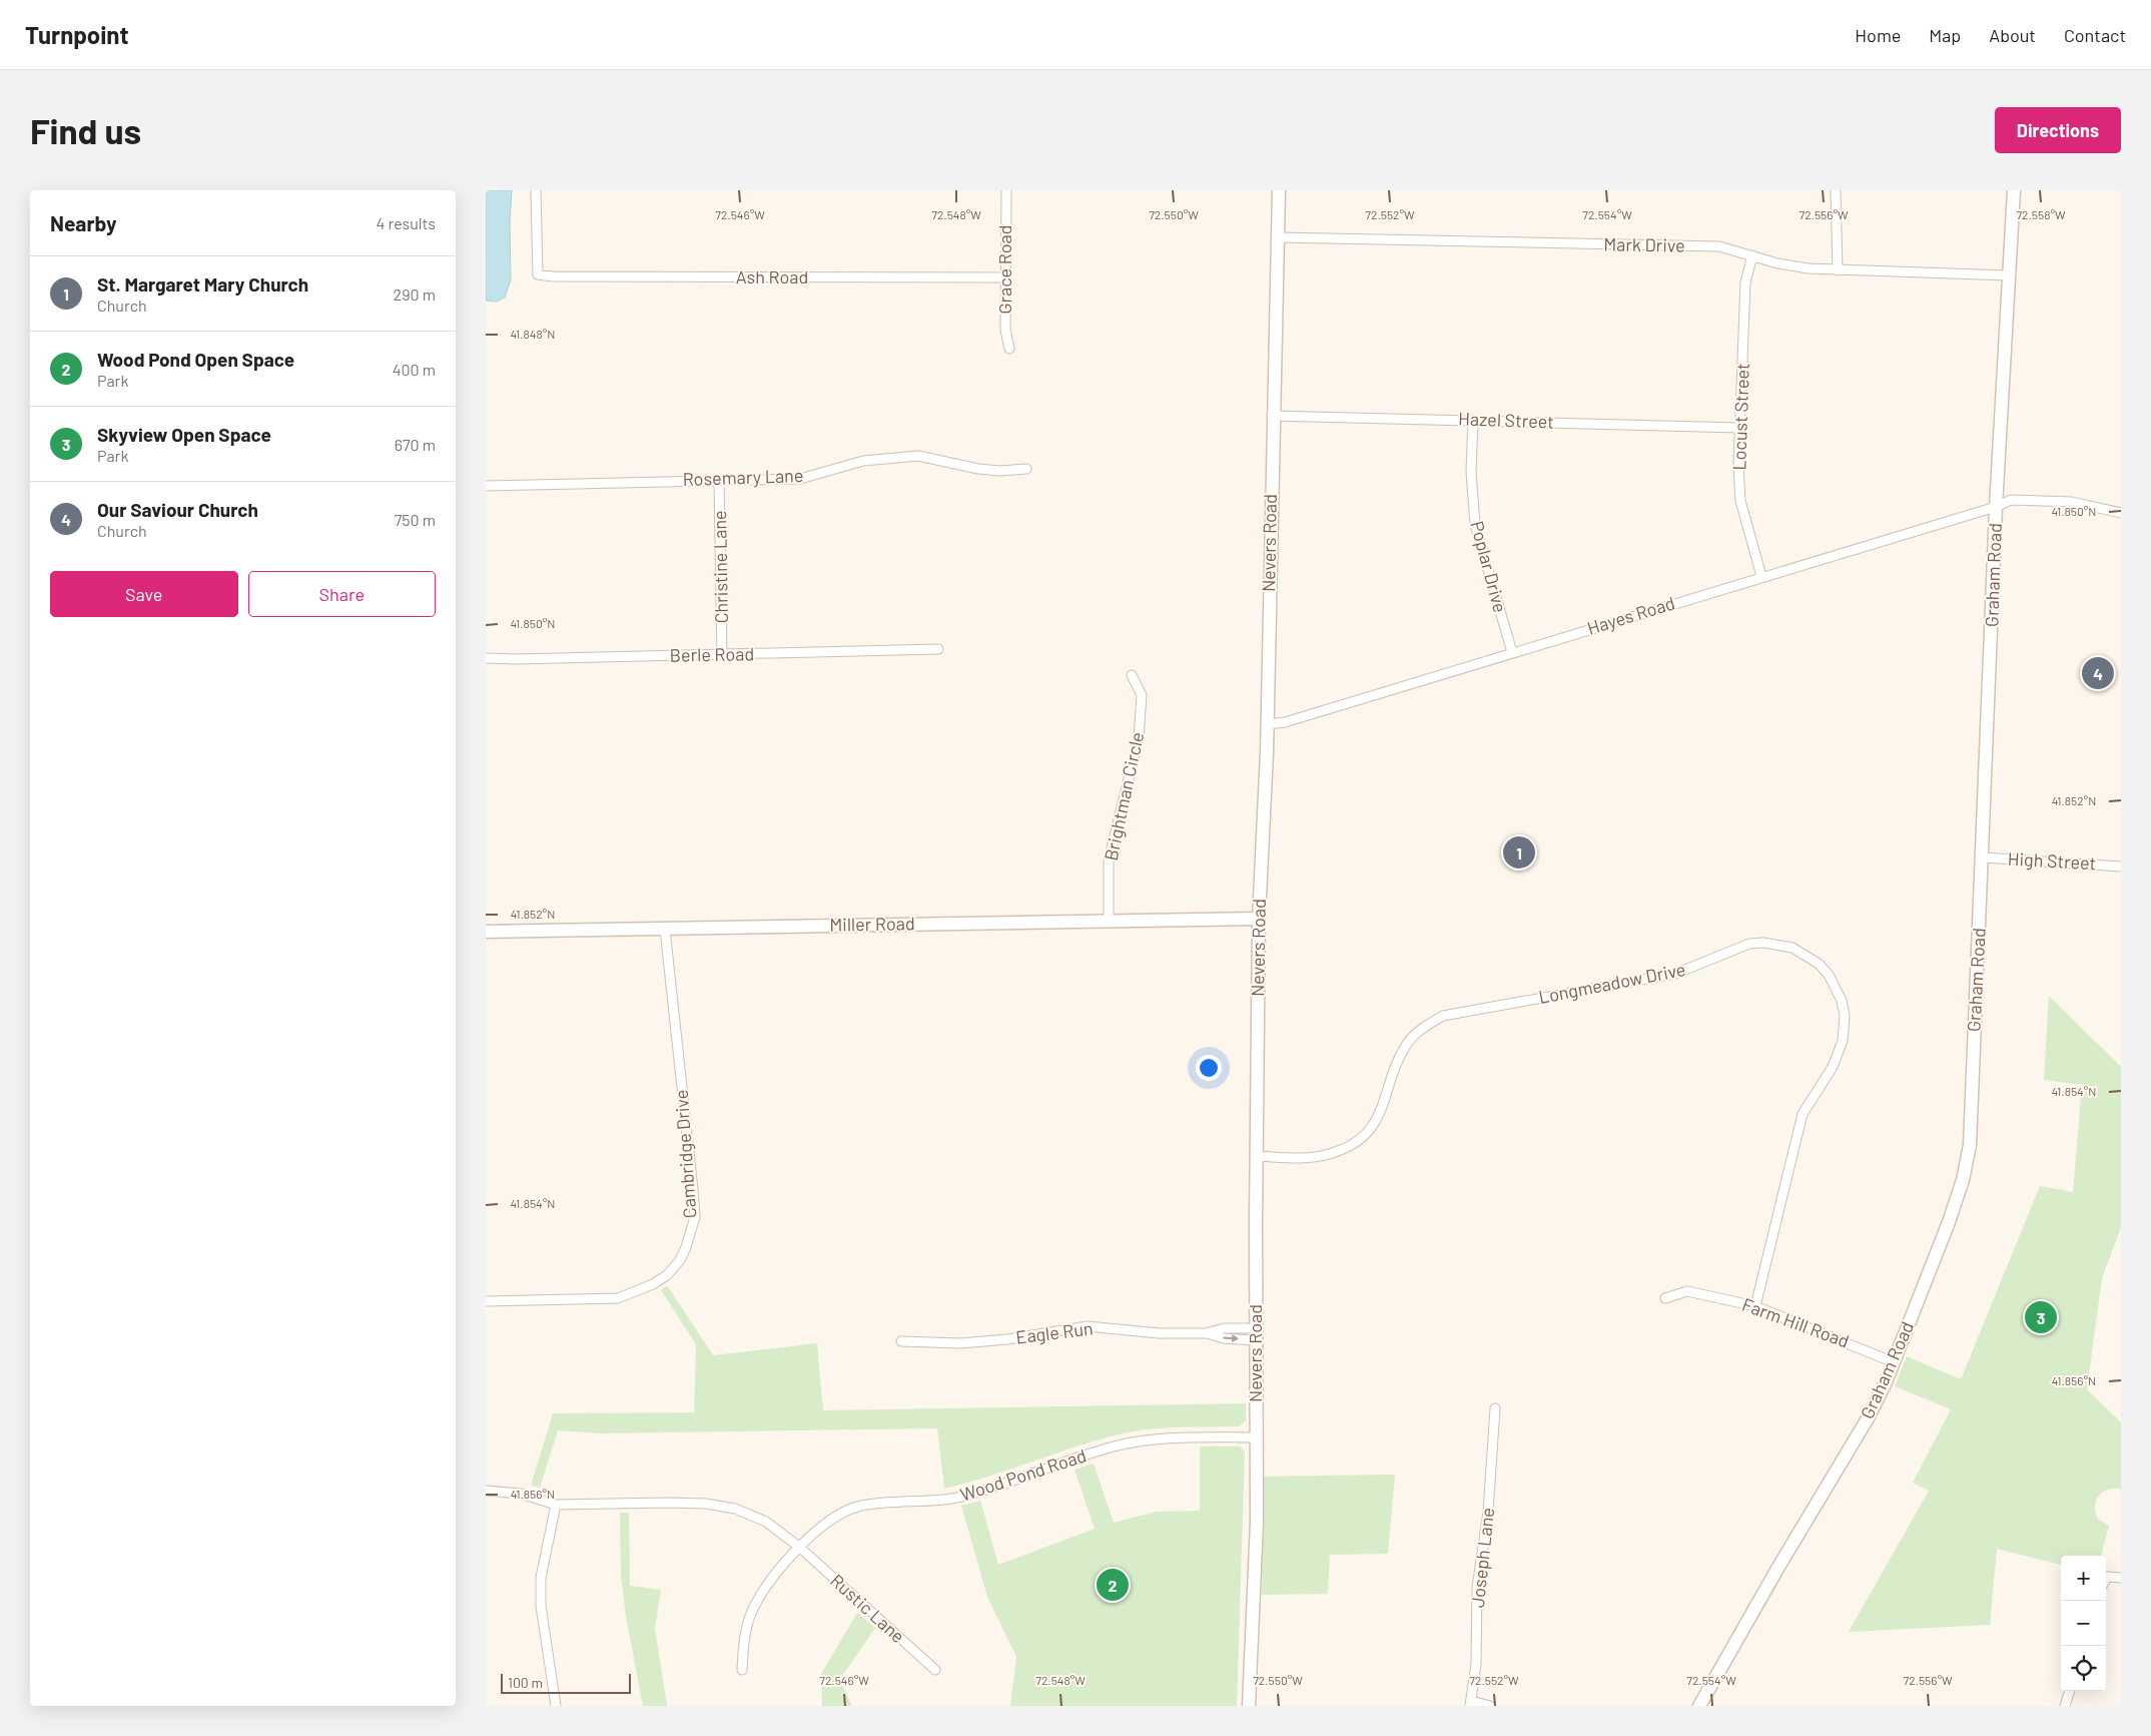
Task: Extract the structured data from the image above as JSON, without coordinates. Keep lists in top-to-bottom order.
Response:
{
  "streets": {
    "street": [
      "Mark Drive",
      "Grace Road",
      "Ash Road",
      "Locust Street",
      "Hazel Street",
      "Rosemary Lane",
      "Nevers Road",
      "Christine Lane",
      "Poplar Drive",
      "Graham Road",
      "Hayes Road",
      "Berle Road",
      "Brightman Circle",
      "High Street",
      "Miller Road",
      "Longmeadow Drive",
      "Cambridge Drive",
      "Farm Hill Road",
      "Eagle Run",
      "Wood Pond Road",
      "Joseph Lane",
      "Rustic Lane"
    ]
  },
  "crossings": [
    ["Mark Drive", "Locust Street"],
    ["Mark Drive", "Nevers Road"],
    ["Mark Drive", "Graham Road"],
    ["Grace Road", "Ash Road"],
    ["Locust Street", "Hazel Street"],
    ["Locust Street", "Hayes Road"],
    ["Hazel Street", "Nevers Road"],
    ["Hazel Street", "Poplar Drive"],
    ["Rosemary Lane", "Christine Lane"],
    ["Nevers Road", "Hayes Road"],
    ["Nevers Road", "Miller Road"],
    ["Nevers Road", "Longmeadow Drive"],
    ["Nevers Road", "Eagle Run"],
    ["Nevers Road", "Wood Pond Road"],
    ["Christine Lane", "Berle Road"],
    ["Poplar Drive", "Hayes Road"],
    ["Graham Road", "Hayes Road"],
    ["Graham Road", "High Street"],
    ["Graham Road", "Farm Hill Road"],
    ["Brightman Circle", "Miller Road"],
    ["Miller Road", "Cambridge Drive"],
    ["Longmeadow Drive", "Farm Hill Road"],
    ["Wood Pond Road", "Rustic Lane"]
  ],
  "scale_bar": "100 m",
  "page": {
    "header": "Turnpoint",
    "nav": [
      "Home",
      "Map",
      "About",
      "Contact"
    ],
    "buttons": [
      "Directions",
      ["Save", "Share"]
    ],
    "title": "Find us",
    "heading": ["Nearby", "4 results"],
    "list": [
      {
        "mark": "1",
        "name": "St. Margaret Mary Church",
        "note": "Church",
        "value": "290 m"
      },
      {
        "mark": "2",
        "name": "Wood Pond Open Space",
        "note": "Park",
        "value": "400 m"
      },
      {
        "mark": "3",
        "name": "Skyview Open Space",
        "note": "Park",
        "value": "670 m"
      },
      {
        "mark": "4",
        "name": "Our Saviour Church",
        "note": "Church",
        "value": "750 m"
      }
    ],
    "pins": [
      "4",
      "1",
      "3",
      "2"
    ],
    "map_buttons": ["+", "−"],
    "scale": "100 m"
  },
  "coordinates": [
    "72.546°W",
    "72.548°W",
    "72.550°W",
    "72.552°W",
    "72.554°W",
    "72.556°W",
    "72.558°W",
    "41.848°N",
    "41.850°N",
    "41.852°N",
    "41.854°N",
    "41.856°N"
  ]
}
